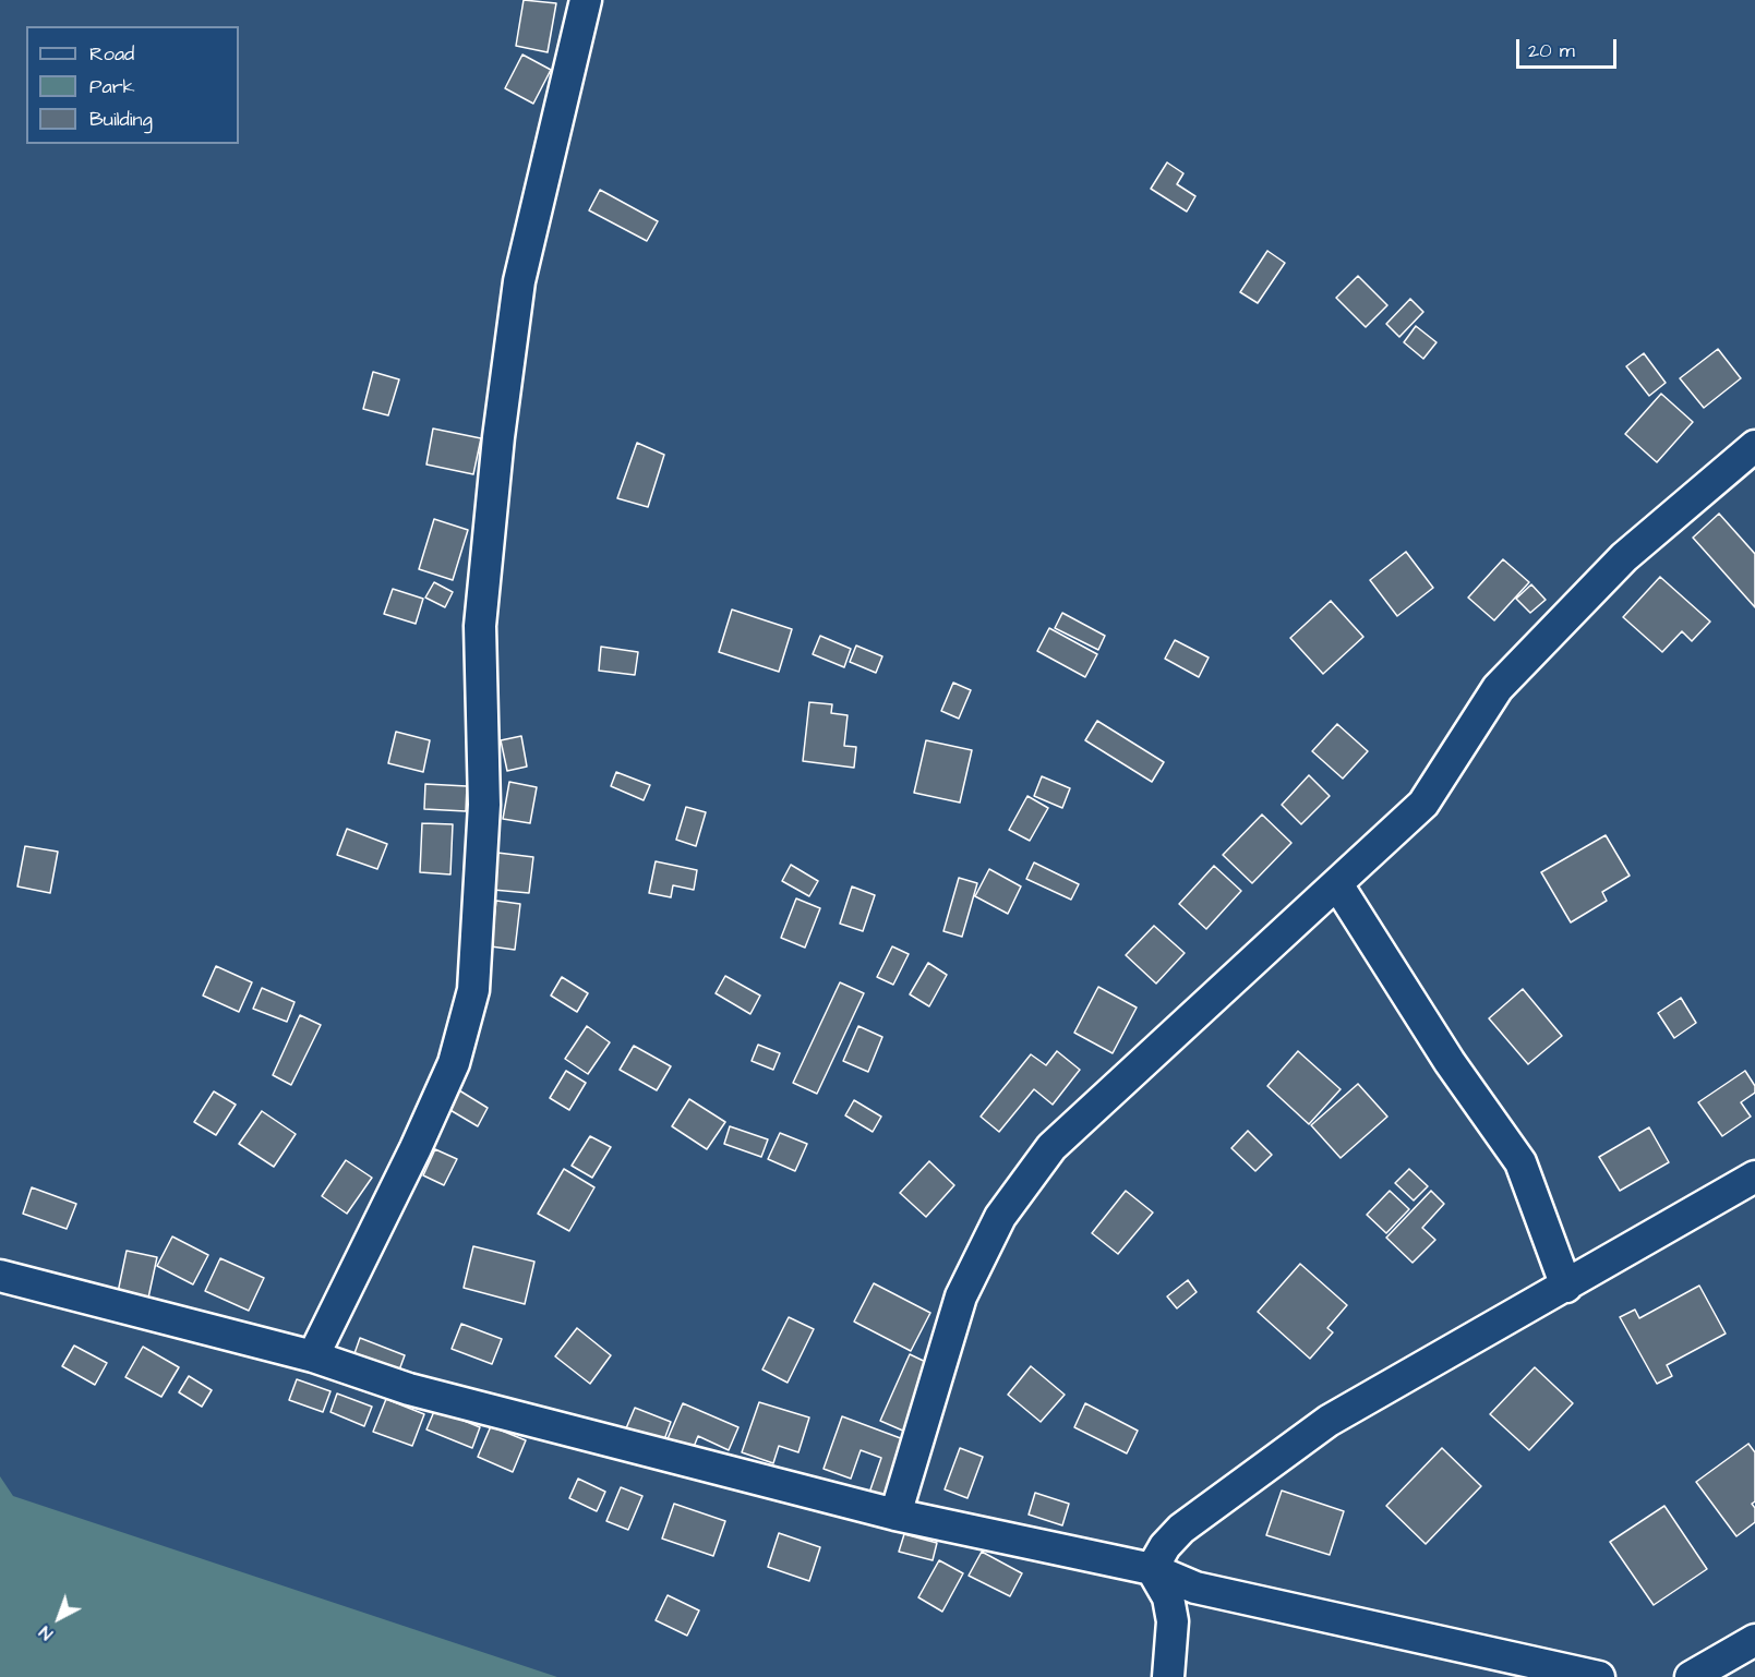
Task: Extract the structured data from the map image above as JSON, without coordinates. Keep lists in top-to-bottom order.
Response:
{
  "legend": ["Road", "Park", "Building"],
  "scale_bar": "20 m",
  "north": "bottom left"
}
